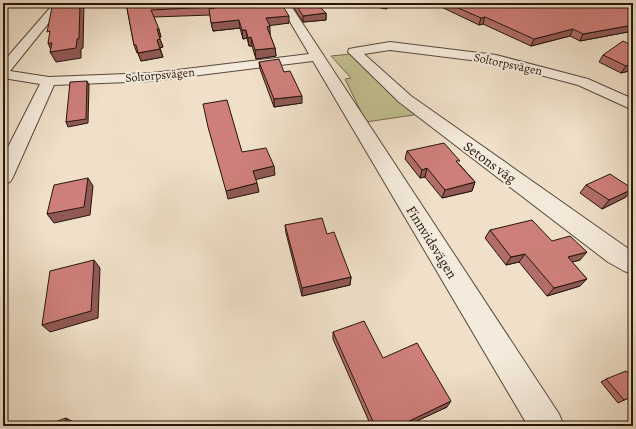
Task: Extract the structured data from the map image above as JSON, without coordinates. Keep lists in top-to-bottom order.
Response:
{
  "streets": {
    "street": ["Soltorpsvägen", "Setons väg", "Finnvidsvägen"]
  },
  "crossings": [
    ["Soltorpsvägen", "Setons väg"],
    ["Soltorpsvägen", "Finnvidsvägen"]
  ]
}
